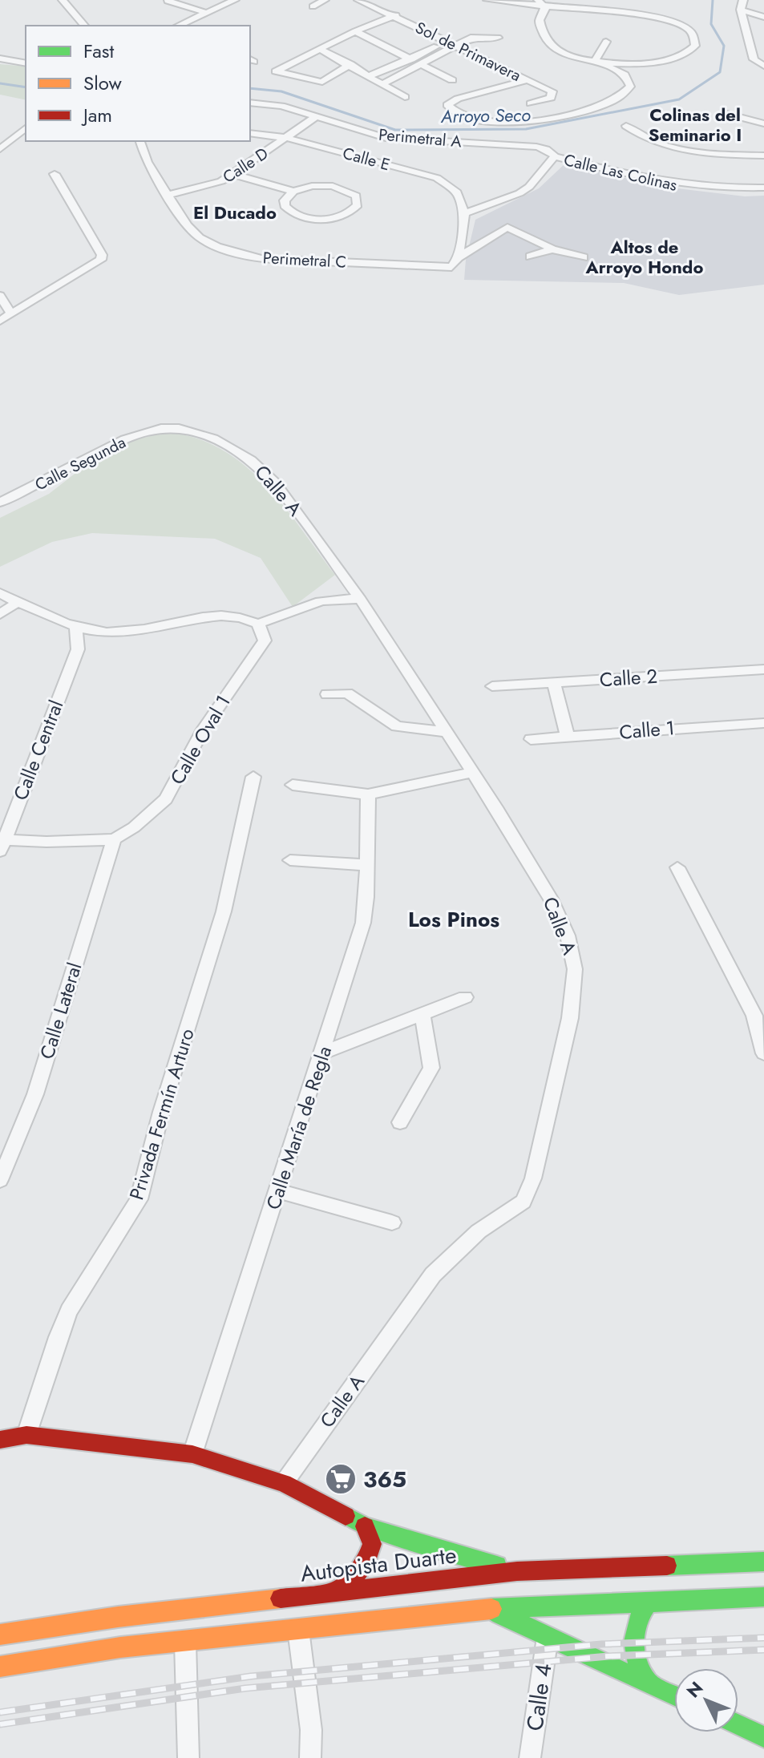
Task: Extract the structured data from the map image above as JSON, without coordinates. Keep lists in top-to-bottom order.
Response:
{
  "streets": {
    "main road": ["Autopista Duarte"],
    "street": [
      "Sol de Primavera",
      "Perimetral A",
      "Calle E",
      "Calle D",
      "Calle Las Colinas",
      "Perimetral C",
      "Calle Segunda",
      "Calle A",
      "Calle 2",
      "Calle 1",
      "Calle Oval 1",
      "Calle Central",
      "Calle Lateral",
      "Privada Fermín Arturo",
      "Calle María de Regla",
      "Calle 4"
    ]
  },
  "crossings": [
    ["Perimetral A", "Calle D"],
    ["Perimetral A", "Calle Las Colinas"],
    ["Calle E", "Calle D"],
    ["Calle D", "Perimetral C"],
    ["Calle Segunda", "Calle A"],
    ["Calle Oval 1", "Calle Lateral"]
  ],
  "districts": [
    "Colinas del Seminario I",
    "El Ducado",
    "Altos de Arroyo Hondo",
    "Los Pinos"
  ],
  "water": ["Arroyo Seco"],
  "places": {
    "supermarket": ["365"]
  },
  "legend": ["Fast", "Slow", "Jam"],
  "north": "top left"
}
